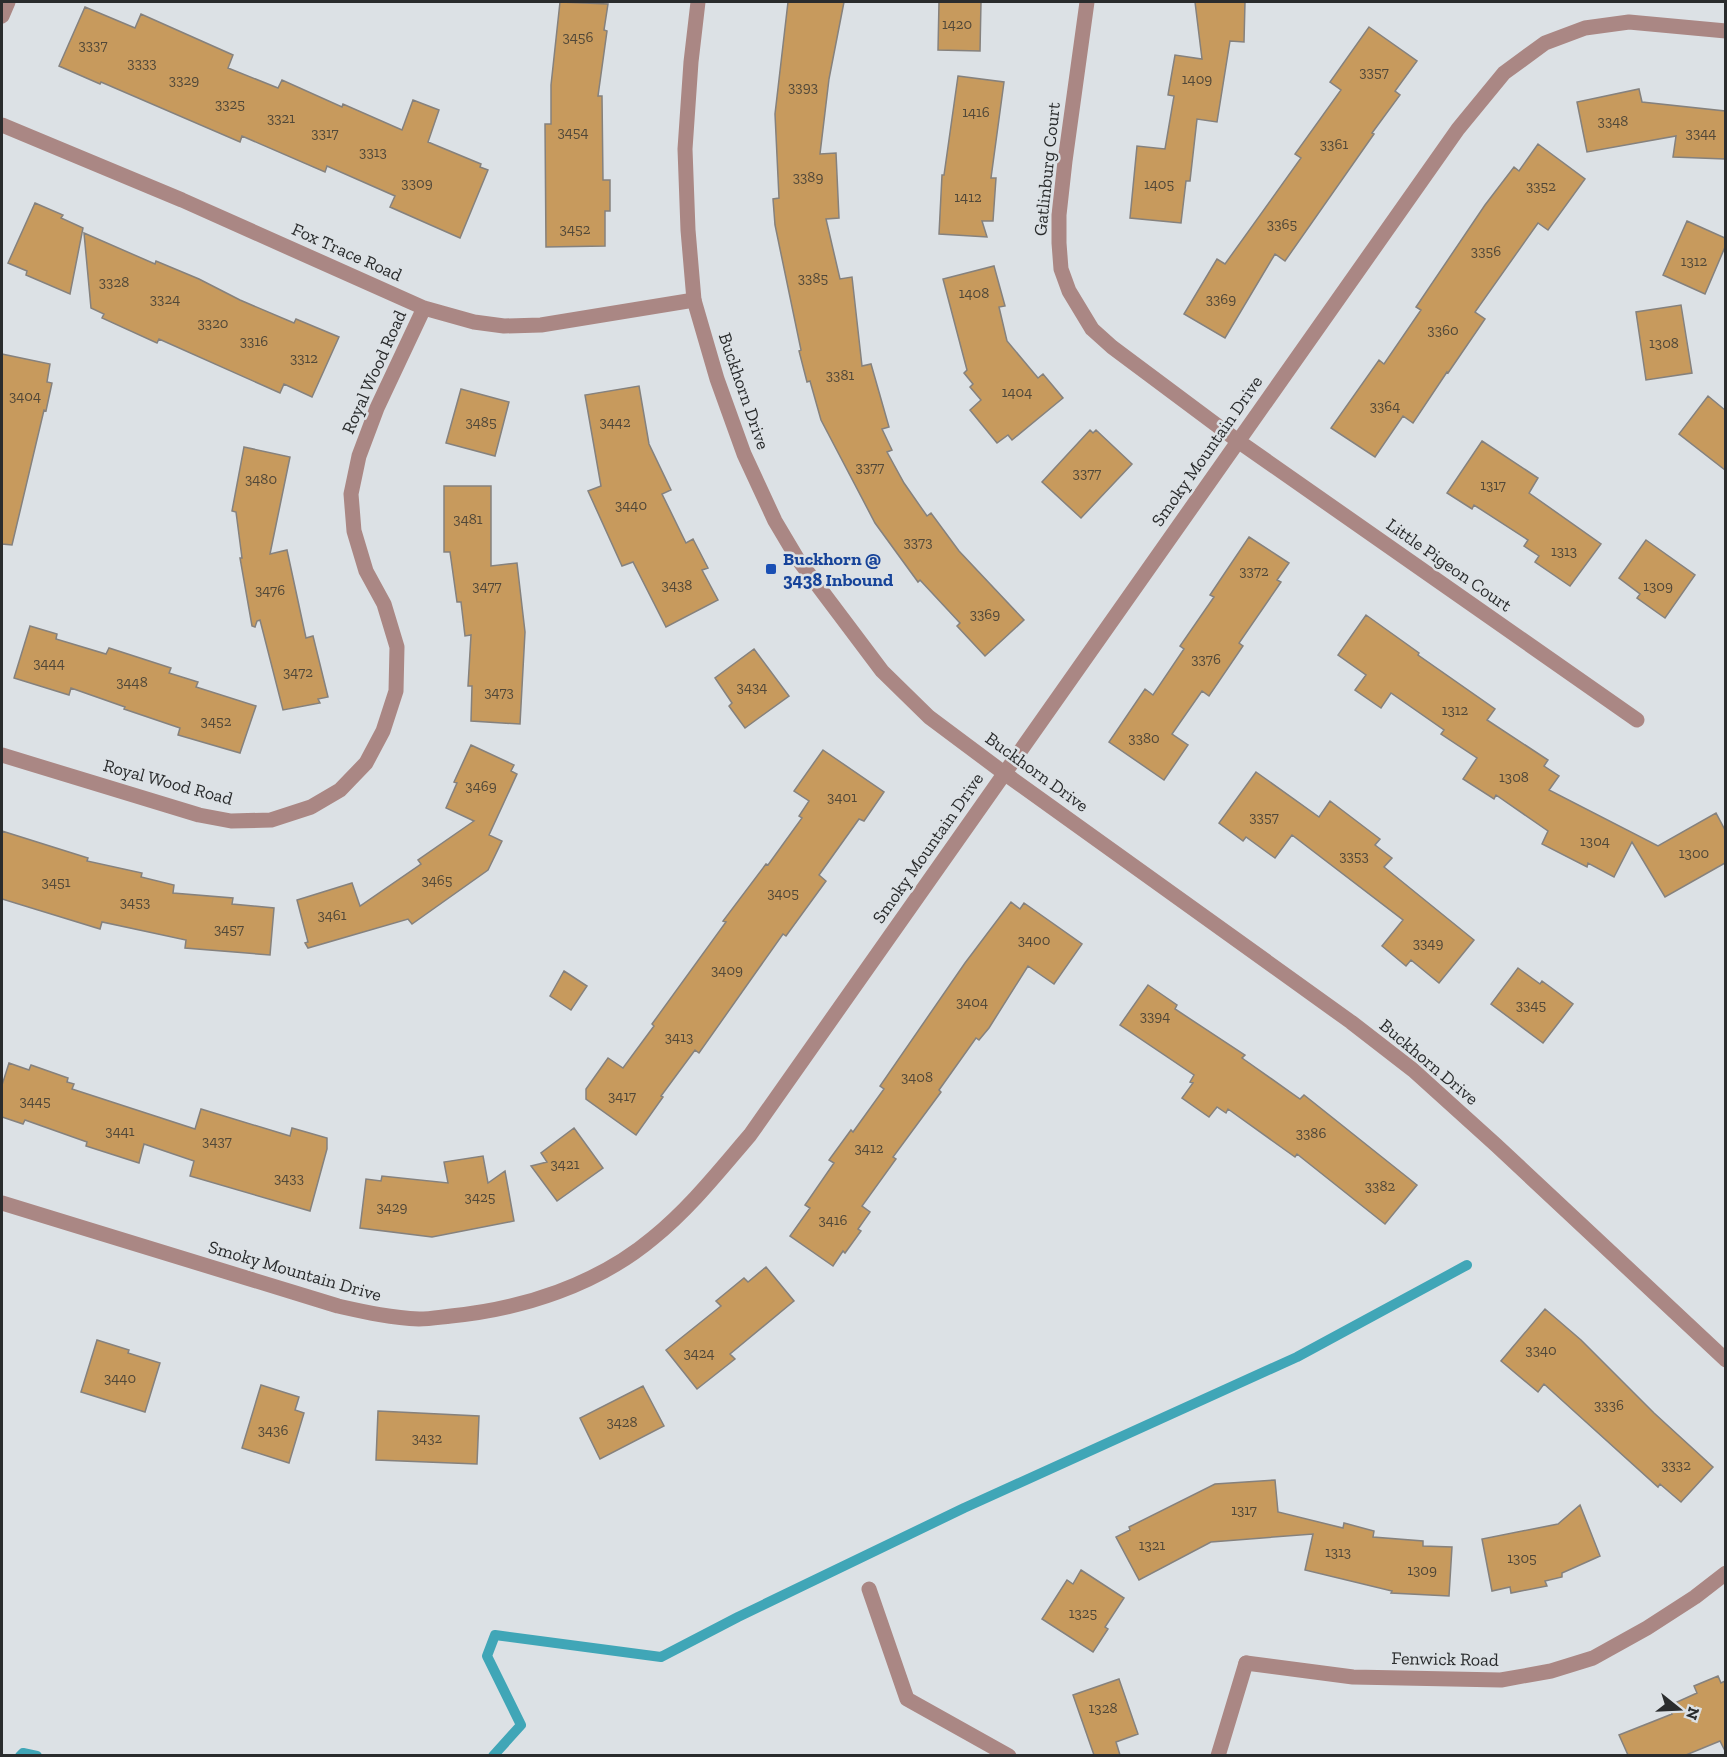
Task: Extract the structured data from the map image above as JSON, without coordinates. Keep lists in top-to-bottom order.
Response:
{
  "streets": {
    "street": [
      "Gatlinburg Court",
      "Fox Trace Road",
      "Royal Wood Road",
      "Buckhorn Drive",
      "Smoky Mountain Drive",
      "Little Pigeon Court",
      "Fenwick Road"
    ]
  },
  "crossings": [
    ["Gatlinburg Court", "Smoky Mountain Drive"],
    ["Gatlinburg Court", "Little Pigeon Court"],
    ["Fox Trace Road", "Royal Wood Road"],
    ["Fox Trace Road", "Buckhorn Drive"],
    ["Buckhorn Drive", "Smoky Mountain Drive"],
    ["Smoky Mountain Drive", "Little Pigeon Court"]
  ],
  "places": {
    "transit": ["Buckhorn @ 3438 Inbound"]
  },
  "house_numbers": [
    "1420",
    "3456",
    "3337",
    "3333",
    "3357",
    "1409",
    "3329",
    "3393",
    "3325",
    "1416",
    "3321",
    "3348",
    "3454",
    "3317",
    "3344",
    "3361",
    "3313",
    "3389",
    "3309",
    "1405",
    "3352",
    "1412",
    "3365",
    "3452",
    "3356",
    "1312",
    "3385",
    "3328",
    "1408",
    "3324",
    "3369",
    "3320",
    "3360",
    "3316",
    "1308",
    "3312",
    "3381",
    "1404",
    "3404",
    "3364",
    "3485",
    "3442",
    "3377",
    "3377",
    "3480",
    "1317",
    "3440",
    "3481",
    "3373",
    "1313",
    "3372",
    "3438",
    "3477",
    "1309",
    "3476",
    "3369",
    "3376",
    "3444",
    "3472",
    "3448",
    "3434",
    "3473",
    "1312",
    "3452",
    "3380",
    "1308",
    "3469",
    "3401",
    "3357",
    "1304",
    "1300",
    "3353",
    "3465",
    "3451",
    "3405",
    "3453",
    "3461",
    "3457",
    "3400",
    "3349",
    "3409",
    "3404",
    "3345",
    "3394",
    "3413",
    "3408",
    "3417",
    "3445",
    "3441",
    "3386",
    "3437",
    "3412",
    "3421",
    "3433",
    "3382",
    "3425",
    "3429",
    "3416",
    "3340",
    "3424",
    "3440",
    "3336",
    "3428",
    "3436",
    "3432",
    "3332",
    "1317",
    "1321",
    "1313",
    "1305",
    "1309",
    "1325",
    "1328"
  ],
  "north": "right"
}
